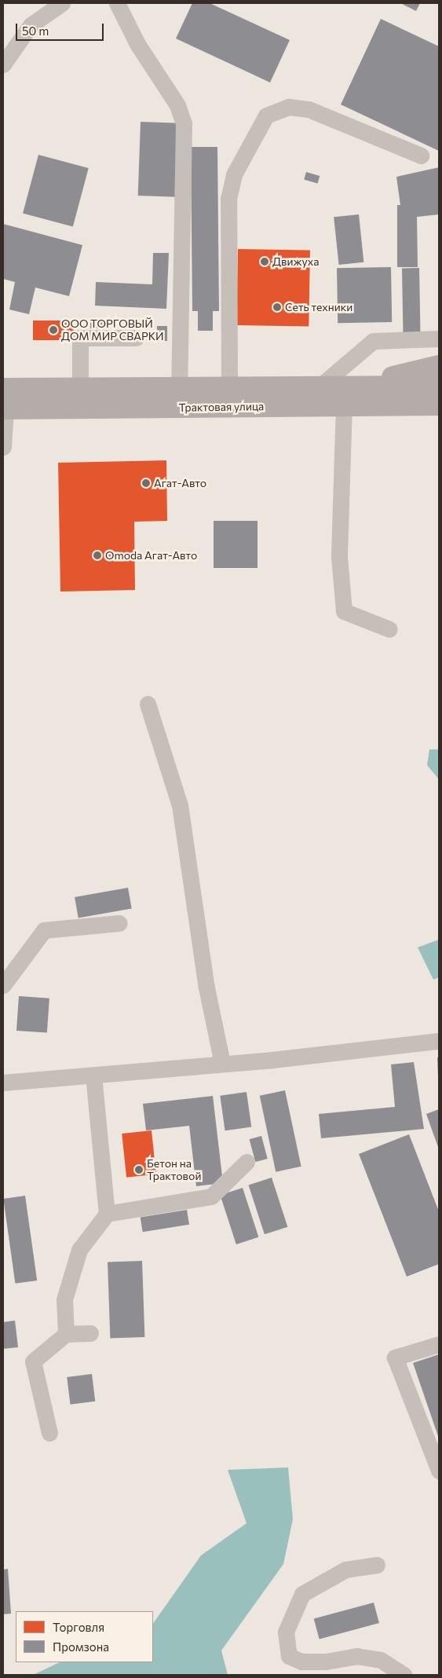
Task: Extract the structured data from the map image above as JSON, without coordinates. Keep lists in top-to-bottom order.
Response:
{
  "streets": {
    "main road": ["Трактовая улица"]
  },
  "places": [
    "Движуха",
    "Сеть техники",
    "ООО ТОРГОВЫЙ ДОМ МИР СВАРКИ",
    "Агат-Авто",
    "Omoda Агат-Авто",
    "Бетон на Трактовой"
  ],
  "legend": ["Торговля", "Промзона"],
  "scale_bar": "50 m"
}
